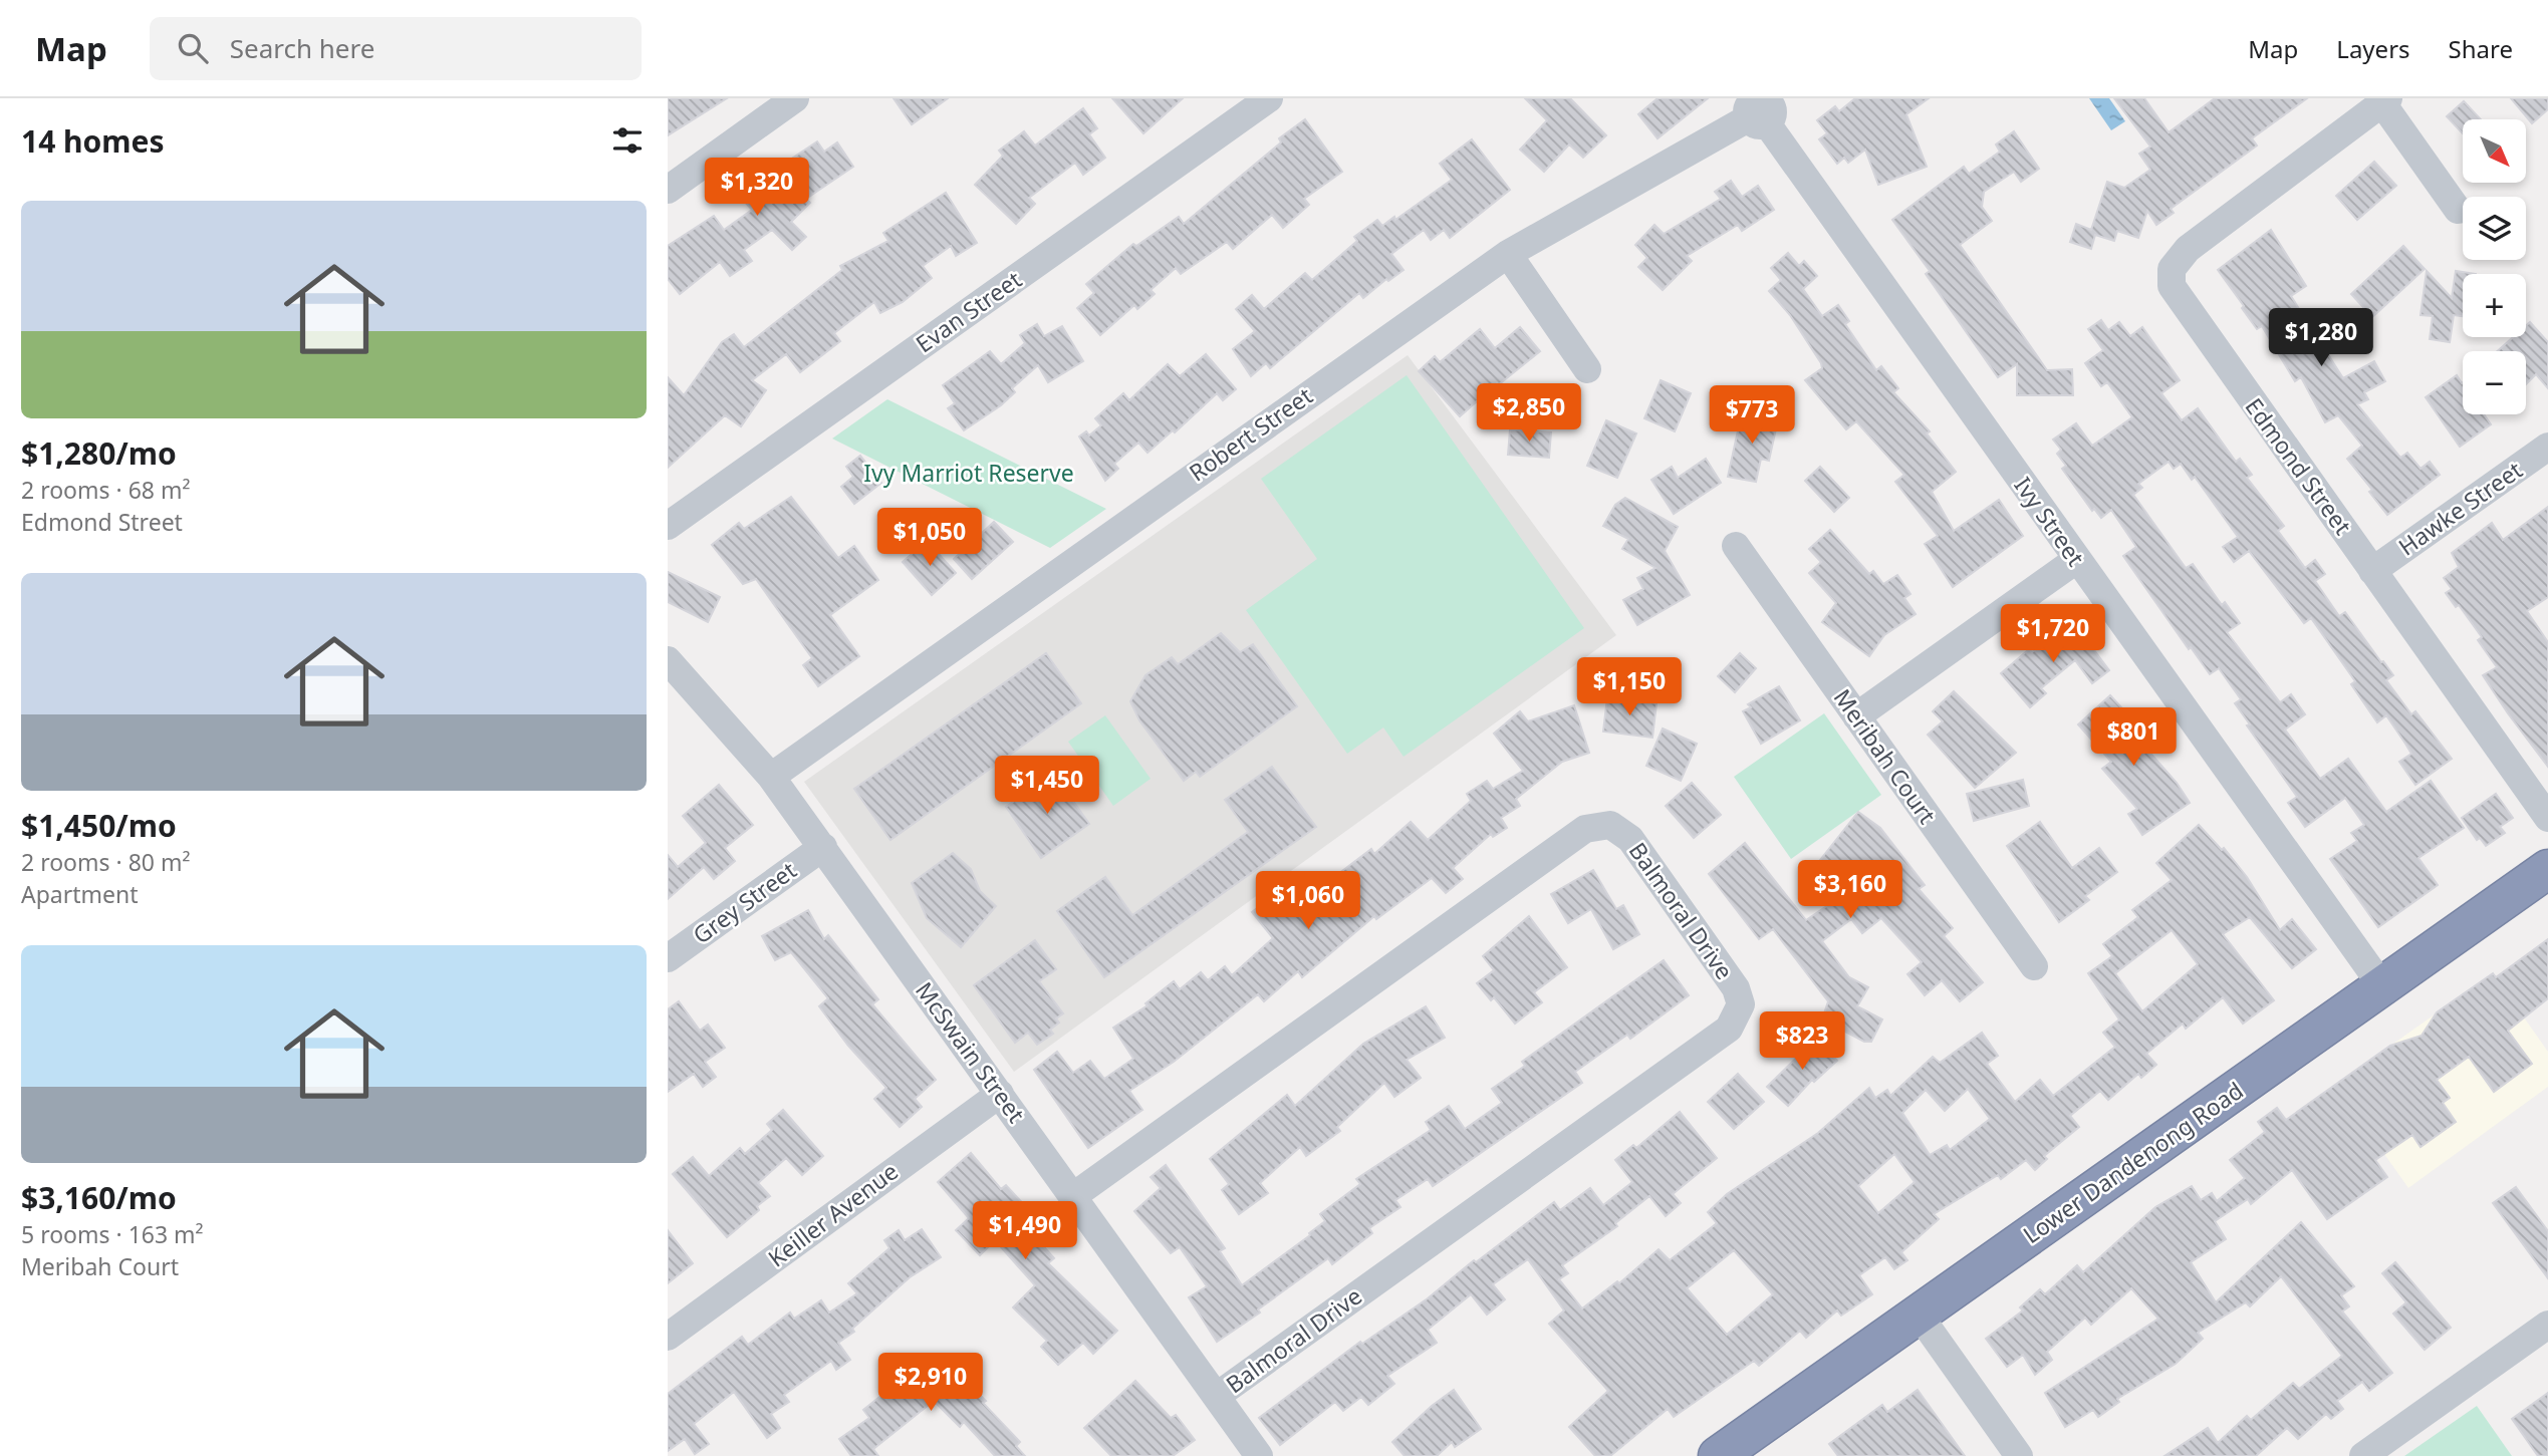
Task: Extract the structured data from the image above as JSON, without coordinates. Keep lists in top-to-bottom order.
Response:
{
  "streets": {
    "highway": ["Lower Dandenong Road"],
    "street": [
      "Evan Street",
      "Robert Street",
      "Edmond Street",
      "Hawke Street",
      "Ivy Street",
      "Meribah Court",
      "Grey Street",
      "Balmoral Drive",
      "McSwain Street",
      "Keiller Avenue"
    ]
  },
  "crossings": [
    ["Robert Street", "Ivy Street"],
    ["Robert Street", "McSwain Street"],
    ["Edmond Street", "Hawke Street"],
    ["Ivy Street", "Lower Dandenong Road"],
    ["Grey Street", "McSwain Street"],
    ["Balmoral Drive", "McSwain Street"],
    ["McSwain Street", "Keiller Avenue"]
  ],
  "parks": ["Ivy Marriot Reserve"],
  "north": "bottom right",
  "page": {
    "header": "Map",
    "search": "Search here",
    "nav": ["Map", "Layers", "Share"],
    "heading": "14 homes",
    "map_buttons": ["+", "−"],
    "price": [
      "$1,320",
      "$1,280",
      "$2,850",
      "$773",
      "$1,050",
      "$1,720",
      "$1,150",
      "$801",
      "$1,450",
      "$3,160",
      "$1,060",
      "$823",
      "$1,490",
      "$2,910"
    ],
    "list": [
      {
        "name": "$1,280/mo",
        "note": "2 rooms · 68 m² · Edmond Street"
      },
      {
        "name": "$1,450/mo",
        "note": "2 rooms · 80 m² · Apartment"
      },
      {
        "name": "$3,160/mo",
        "note": "5 rooms · 163 m² · Meribah Court"
      }
    ]
  }
}
